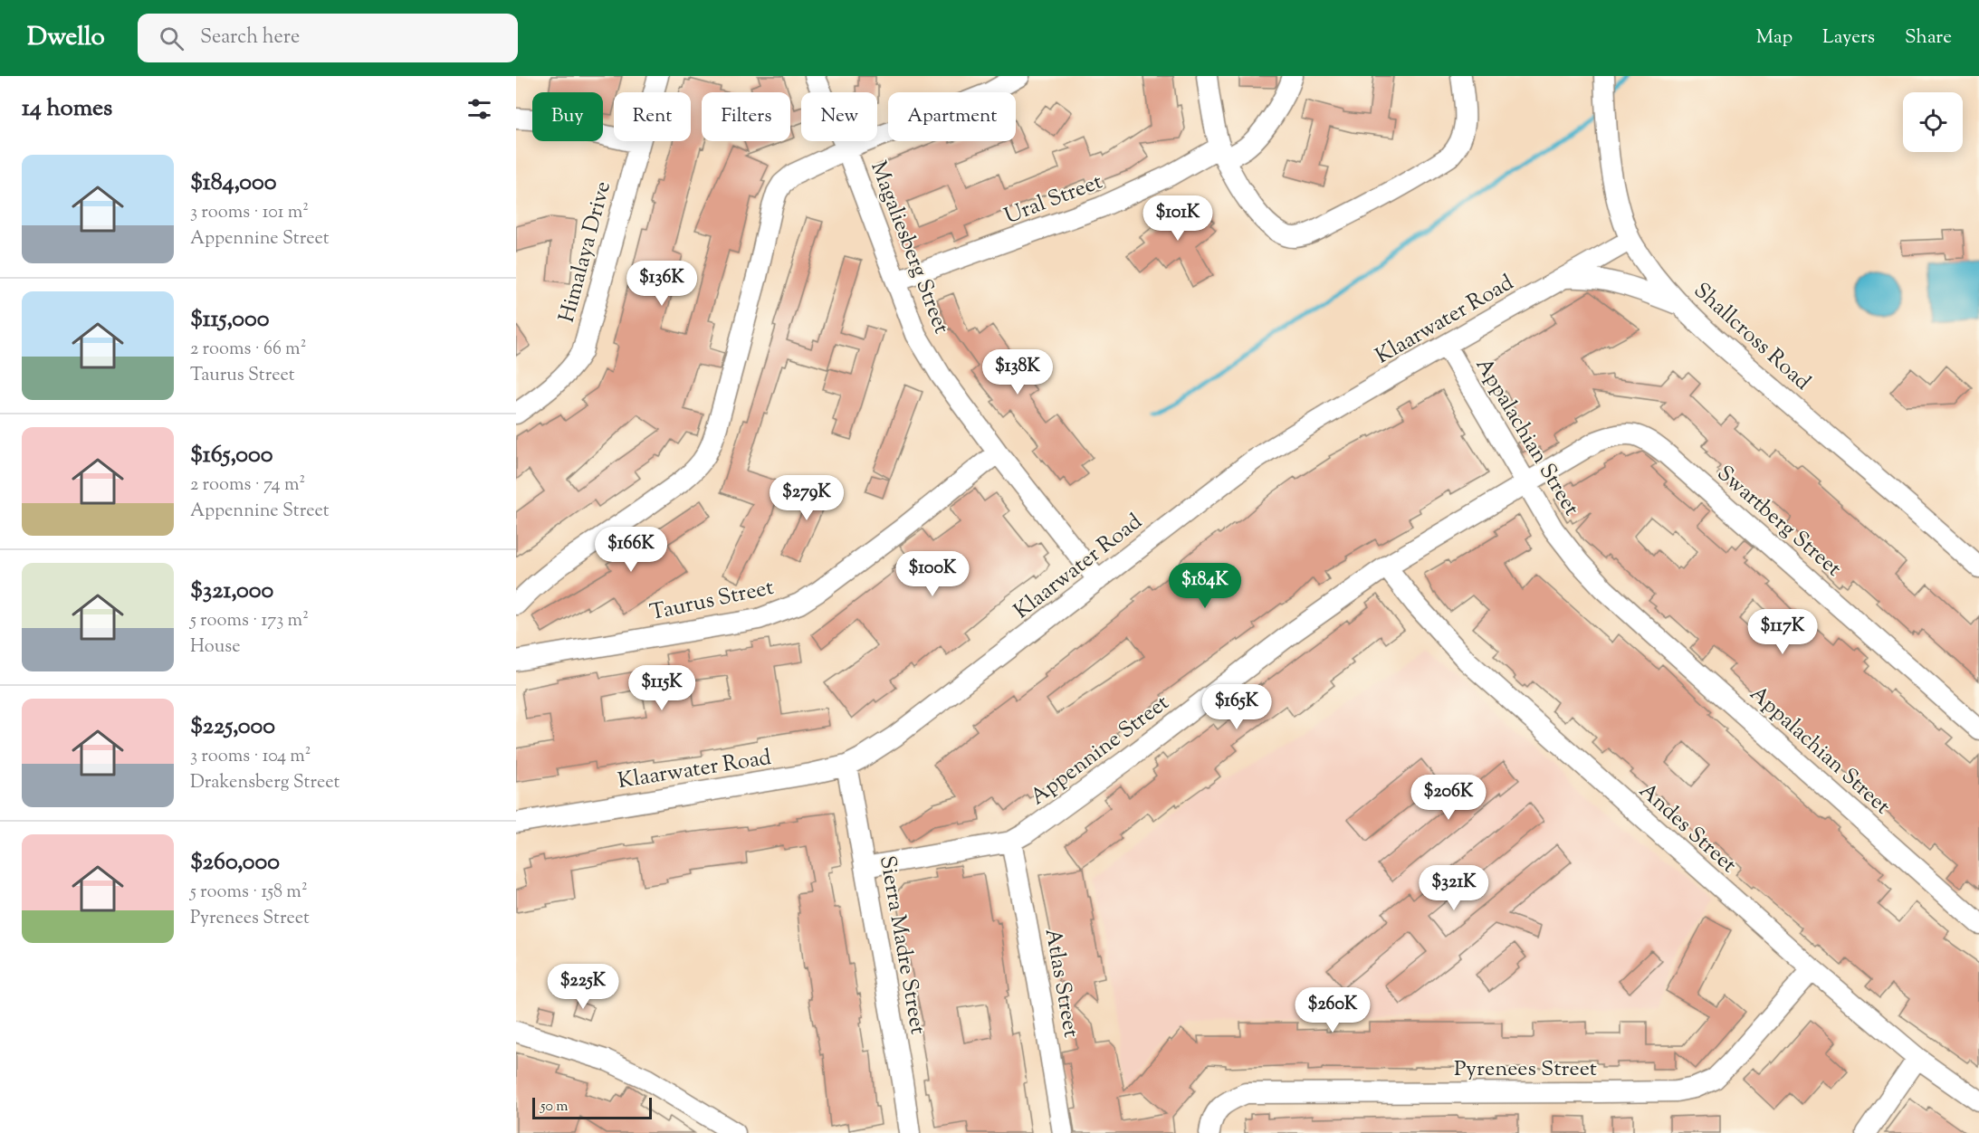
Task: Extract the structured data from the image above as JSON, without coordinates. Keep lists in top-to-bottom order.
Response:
{
  "streets": {
    "street": [
      "Ural Street",
      "Magaliesberg Street",
      "Himalaya Drive",
      "Klaarwater Road",
      "Shallcross Road",
      "Appalachian Street",
      "Swartberg Street",
      "Taurus Street",
      "Appennine Street",
      "Andes Street",
      "Sierra Madre Street",
      "Atlas Street",
      "Pyrenees Street"
    ]
  },
  "crossings": [
    ["Ural Street", "Magaliesberg Street"],
    ["Magaliesberg Street", "Klaarwater Road"],
    ["Magaliesberg Street", "Taurus Street"],
    ["Klaarwater Road", "Shallcross Road"],
    ["Klaarwater Road", "Appalachian Street"],
    ["Klaarwater Road", "Sierra Madre Street"],
    ["Appalachian Street", "Swartberg Street"],
    ["Appalachian Street", "Appennine Street"],
    ["Swartberg Street", "Appennine Street"],
    ["Appennine Street", "Andes Street"],
    ["Appennine Street", "Sierra Madre Street"],
    ["Appennine Street", "Atlas Street"],
    ["Andes Street", "Pyrenees Street"]
  ],
  "scale_bar": "50 m",
  "page": {
    "header": "Dwello",
    "search": "Search here",
    "nav": ["Map", "Layers", "Share"],
    "heading": "14 homes",
    "chip": [
      "Buy",
      "Rent",
      "Filters",
      "New",
      "Apartment"
    ],
    "list": [
      {
        "name": "$184,000",
        "note": "3 rooms · 101 m² · Appennine Street"
      },
      {
        "name": "$115,000",
        "note": "2 rooms · 66 m² · Taurus Street"
      },
      {
        "name": "$165,000",
        "note": "2 rooms · 74 m² · Appennine Street"
      },
      {
        "name": "$321,000",
        "note": "5 rooms · 173 m² · House"
      },
      {
        "name": "$225,000",
        "note": "3 rooms · 104 m² · Drakensberg Street"
      },
      {
        "name": "$260,000",
        "note": "5 rooms · 158 m² · Pyrenees Street"
      }
    ],
    "price": [
      "$101K",
      "$136K",
      "$138K",
      "$279K",
      "$166K",
      "$100K",
      "$184K",
      "$117K",
      "$115K",
      "$165K",
      "$206K",
      "$321K",
      "$225K",
      "$260K"
    ],
    "scale": "50 m"
  }
}
